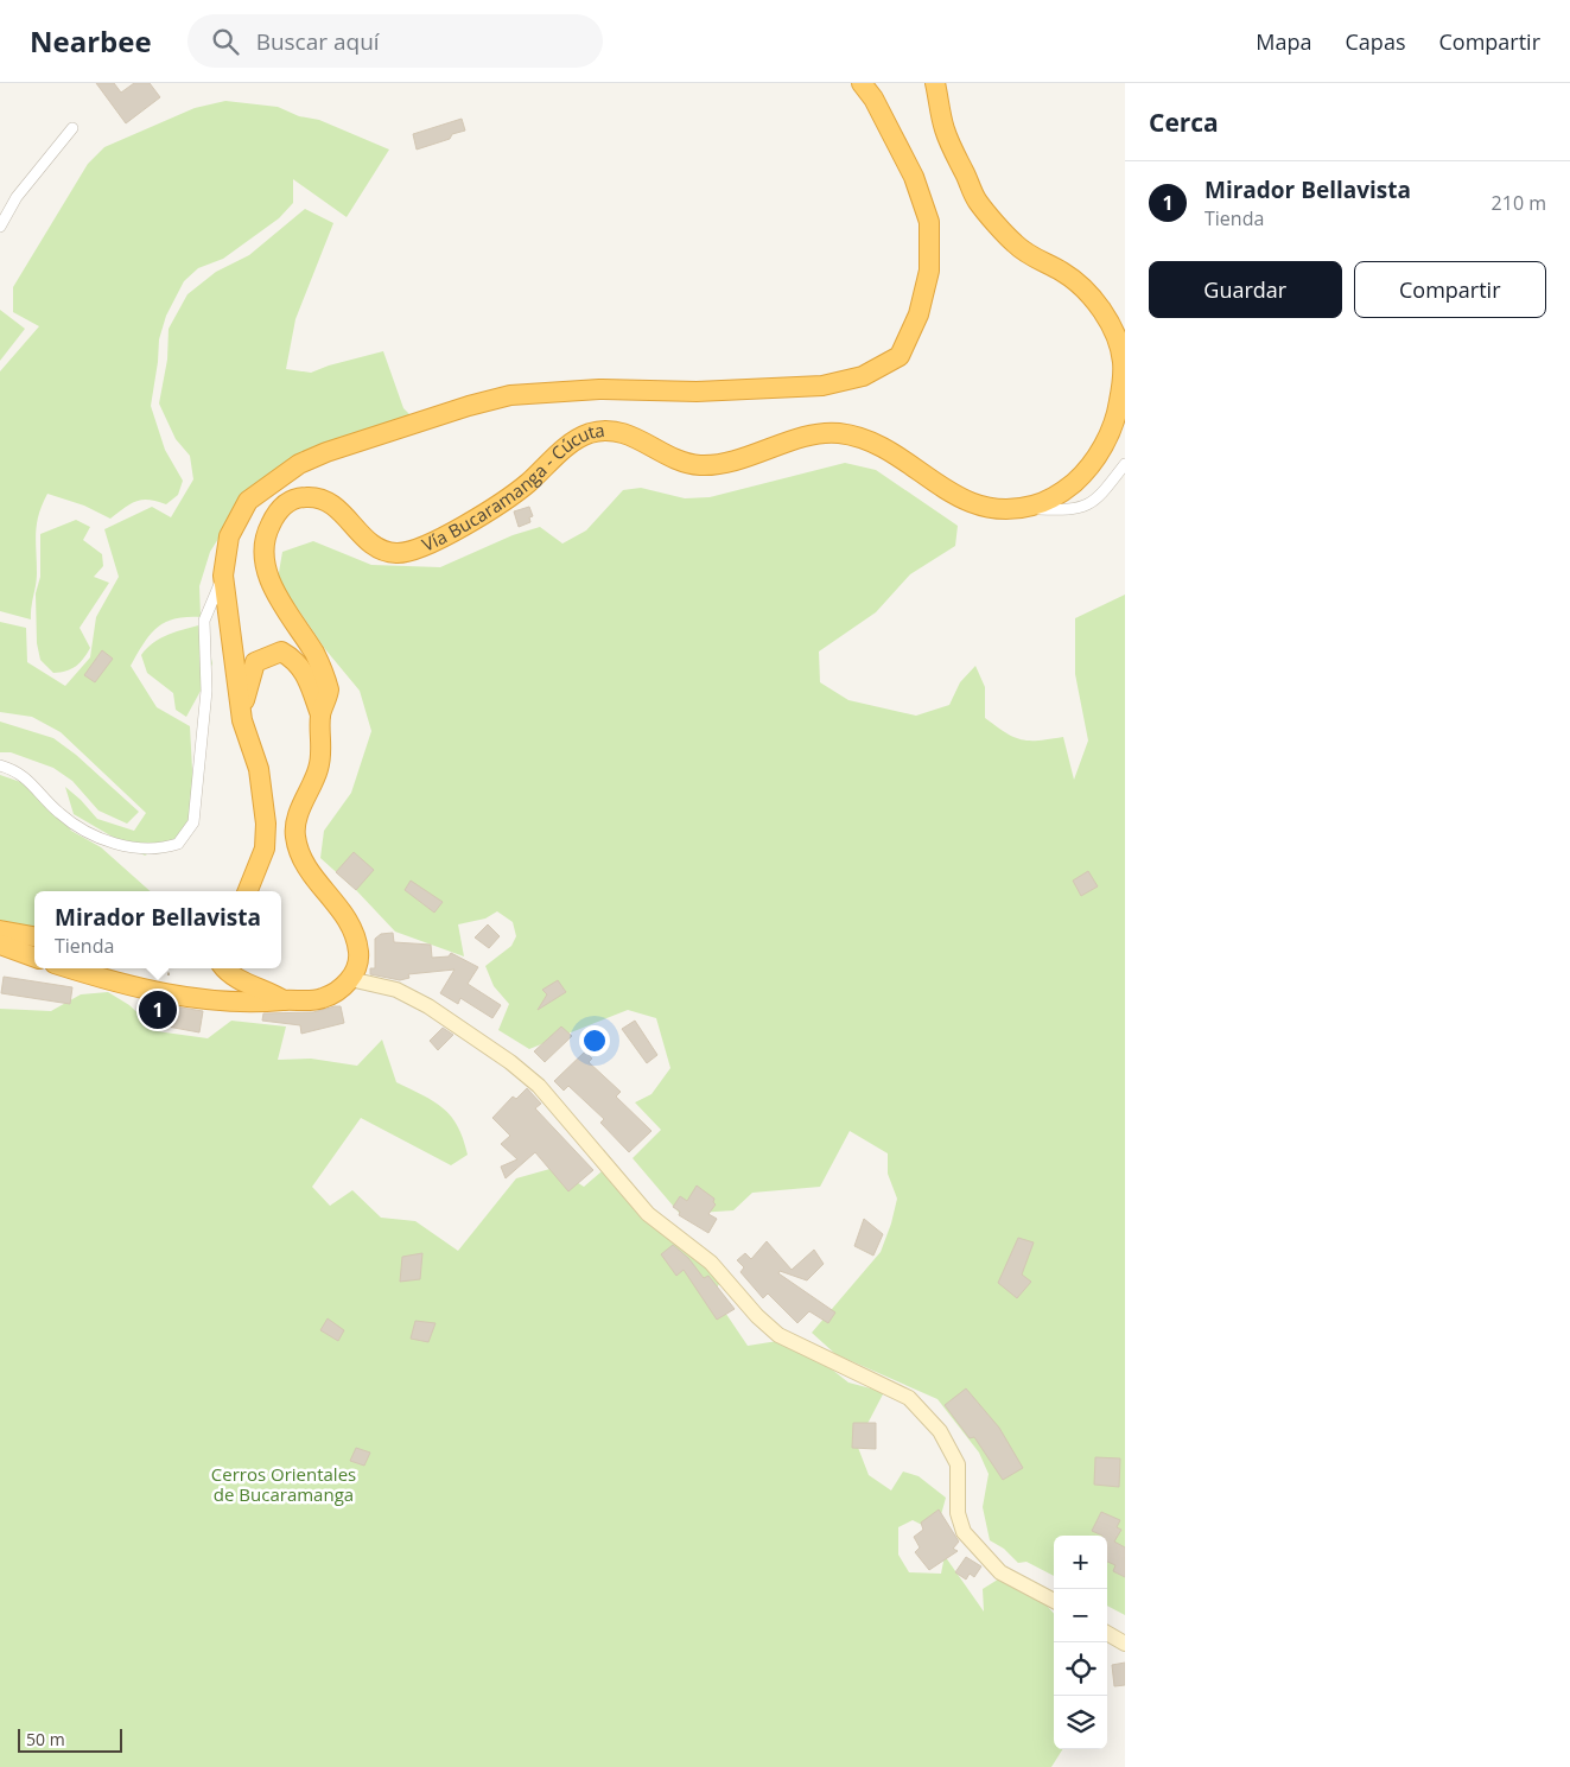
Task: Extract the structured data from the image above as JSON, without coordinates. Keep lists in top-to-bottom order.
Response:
{
  "streets": {
    "highway": ["Vía Bucaramanga - Cúcuta"]
  },
  "parks": ["Cerros Orientales de Bucaramanga"],
  "scale_bar": "50 m",
  "page": {
    "header": "Nearbee",
    "search": "Buscar aquí",
    "nav": ["Mapa", "Capas", "Compartir"],
    "heading": "Cerca",
    "list": [
      {
        "mark": "1",
        "name": "Mirador Bellavista",
        "note": "Tienda",
        "value": "210 m"
      }
    ],
    "buttons": ["Guardar", "Compartir"],
    "popup": ["Mirador Bellavista", "Tienda"],
    "pins": "1",
    "map_buttons": ["+", "−"],
    "scale": "50 m"
  }
}
